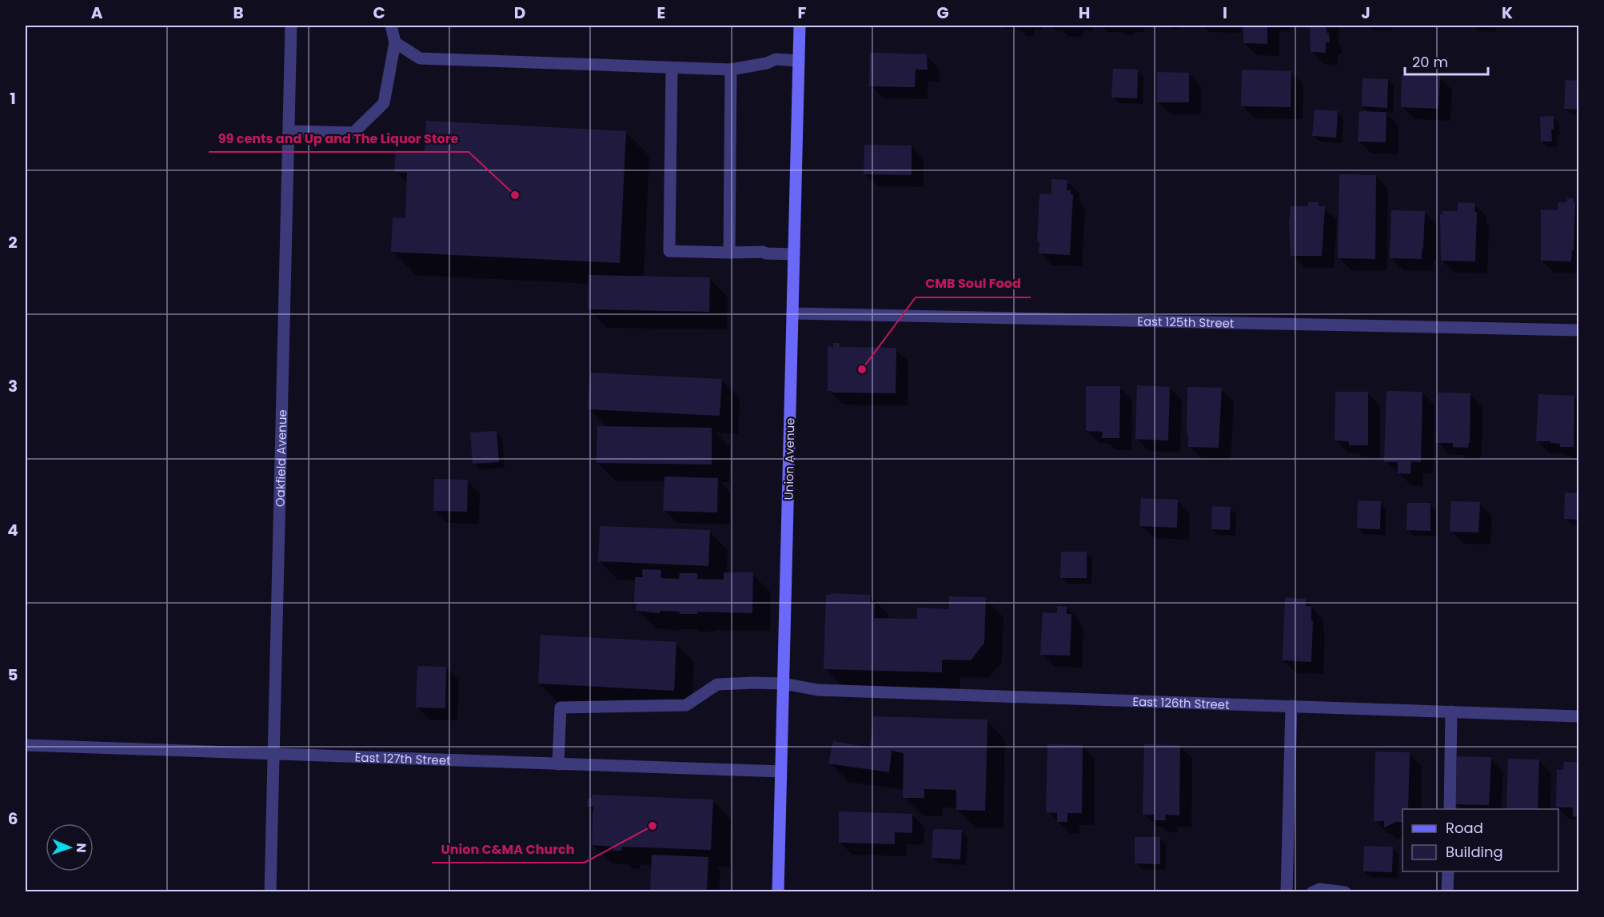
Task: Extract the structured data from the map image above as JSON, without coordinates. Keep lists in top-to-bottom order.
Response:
{
  "streets": {
    "main road": ["Union Avenue"],
    "street": [
      "East 125th Street",
      "Oakfield Avenue",
      "East 126th Street",
      "East 127th Street"
    ]
  },
  "crossings": [
    ["East 125th Street", "Union Avenue"],
    ["Oakfield Avenue", "East 127th Street"],
    ["Union Avenue", "East 126th Street"],
    ["Union Avenue", "East 127th Street"],
    ["East 126th Street", "East 127th Street"]
  ],
  "places": ["99 cents and Up and The Liquor Store", "CMB Soul Food", "Union C&MA Church"],
  "legend": ["Road", "Building"],
  "scale_bar": "20 m",
  "north": "right",
  "grid": {
    "columns": [
      "A",
      "B",
      "C",
      "D",
      "E",
      "F",
      "G",
      "H",
      "I",
      "J",
      "K"
    ],
    "rows": [
      "1",
      "2",
      "3",
      "4",
      "5",
      "6"
    ]
  }
}
